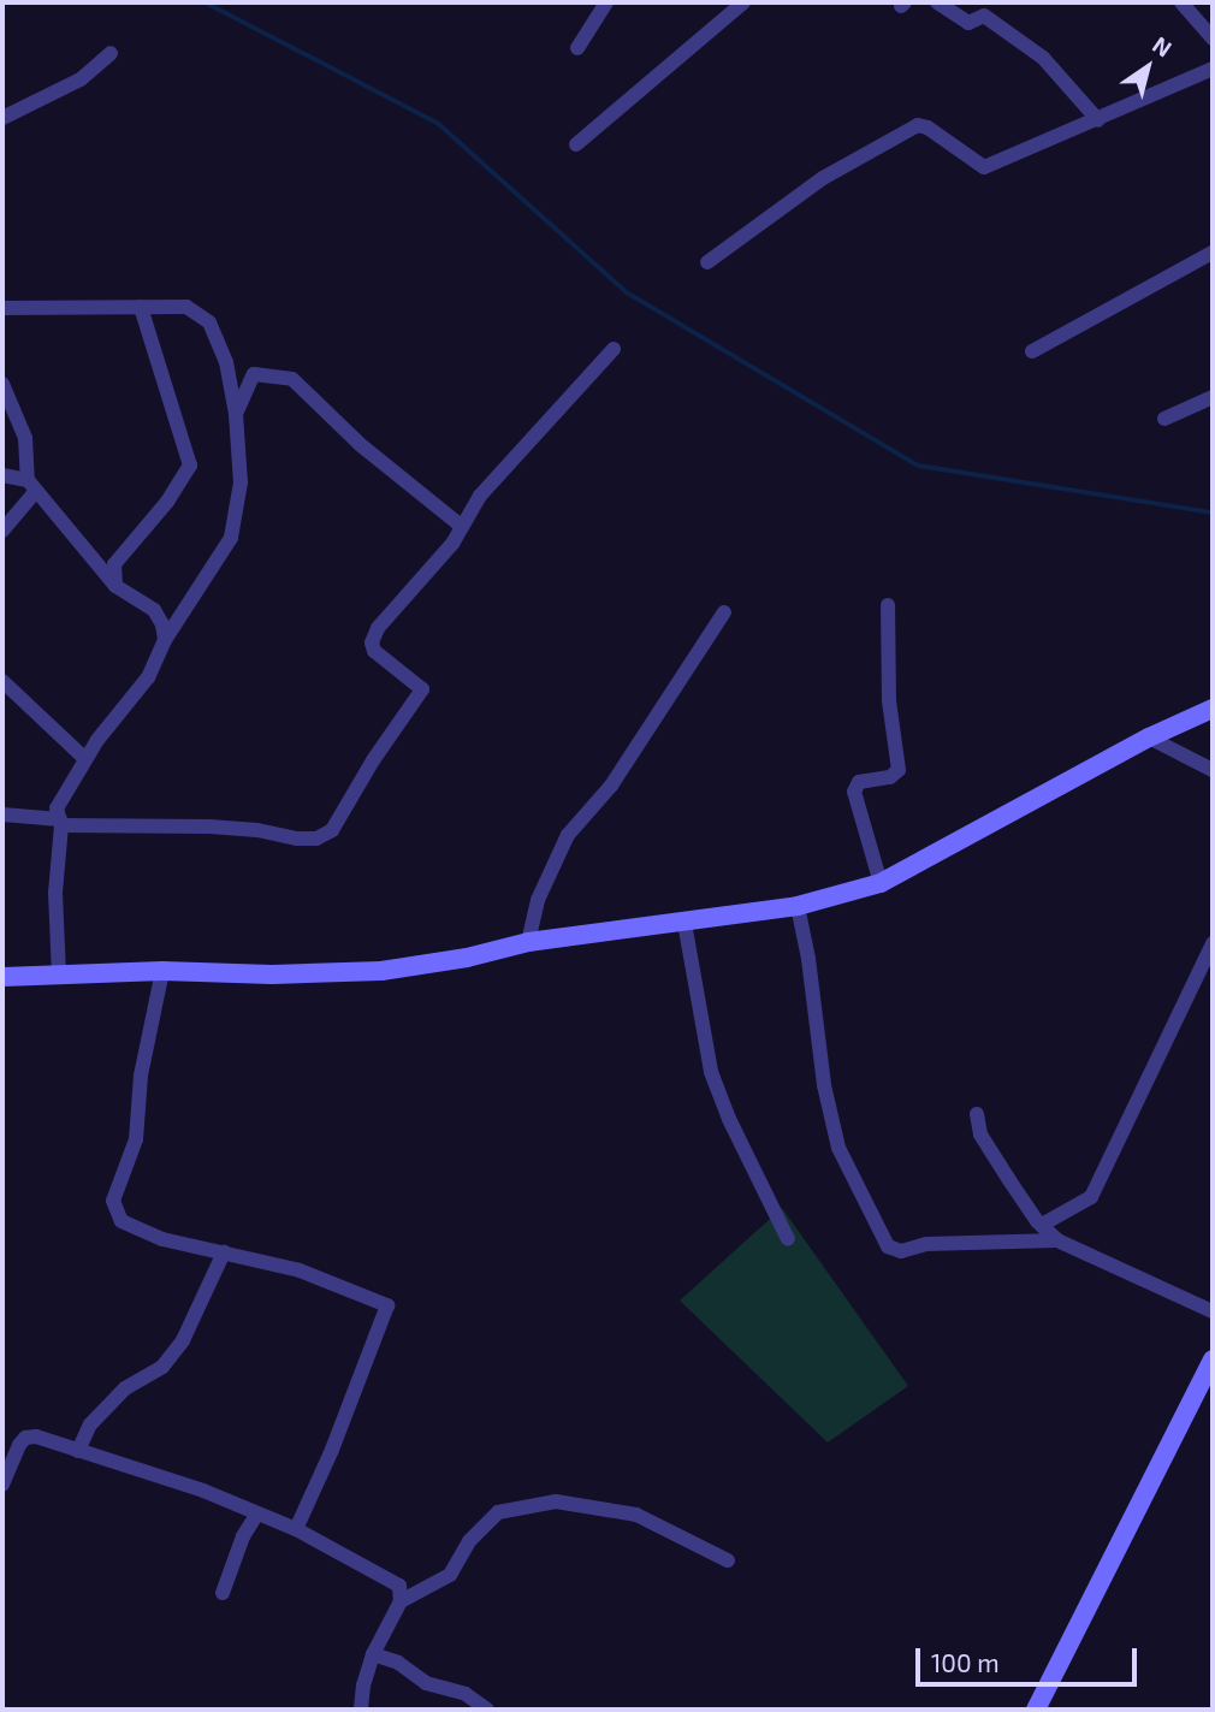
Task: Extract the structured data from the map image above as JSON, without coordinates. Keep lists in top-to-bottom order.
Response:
{
  "scale_bar": "100 m",
  "north": "top right"
}
